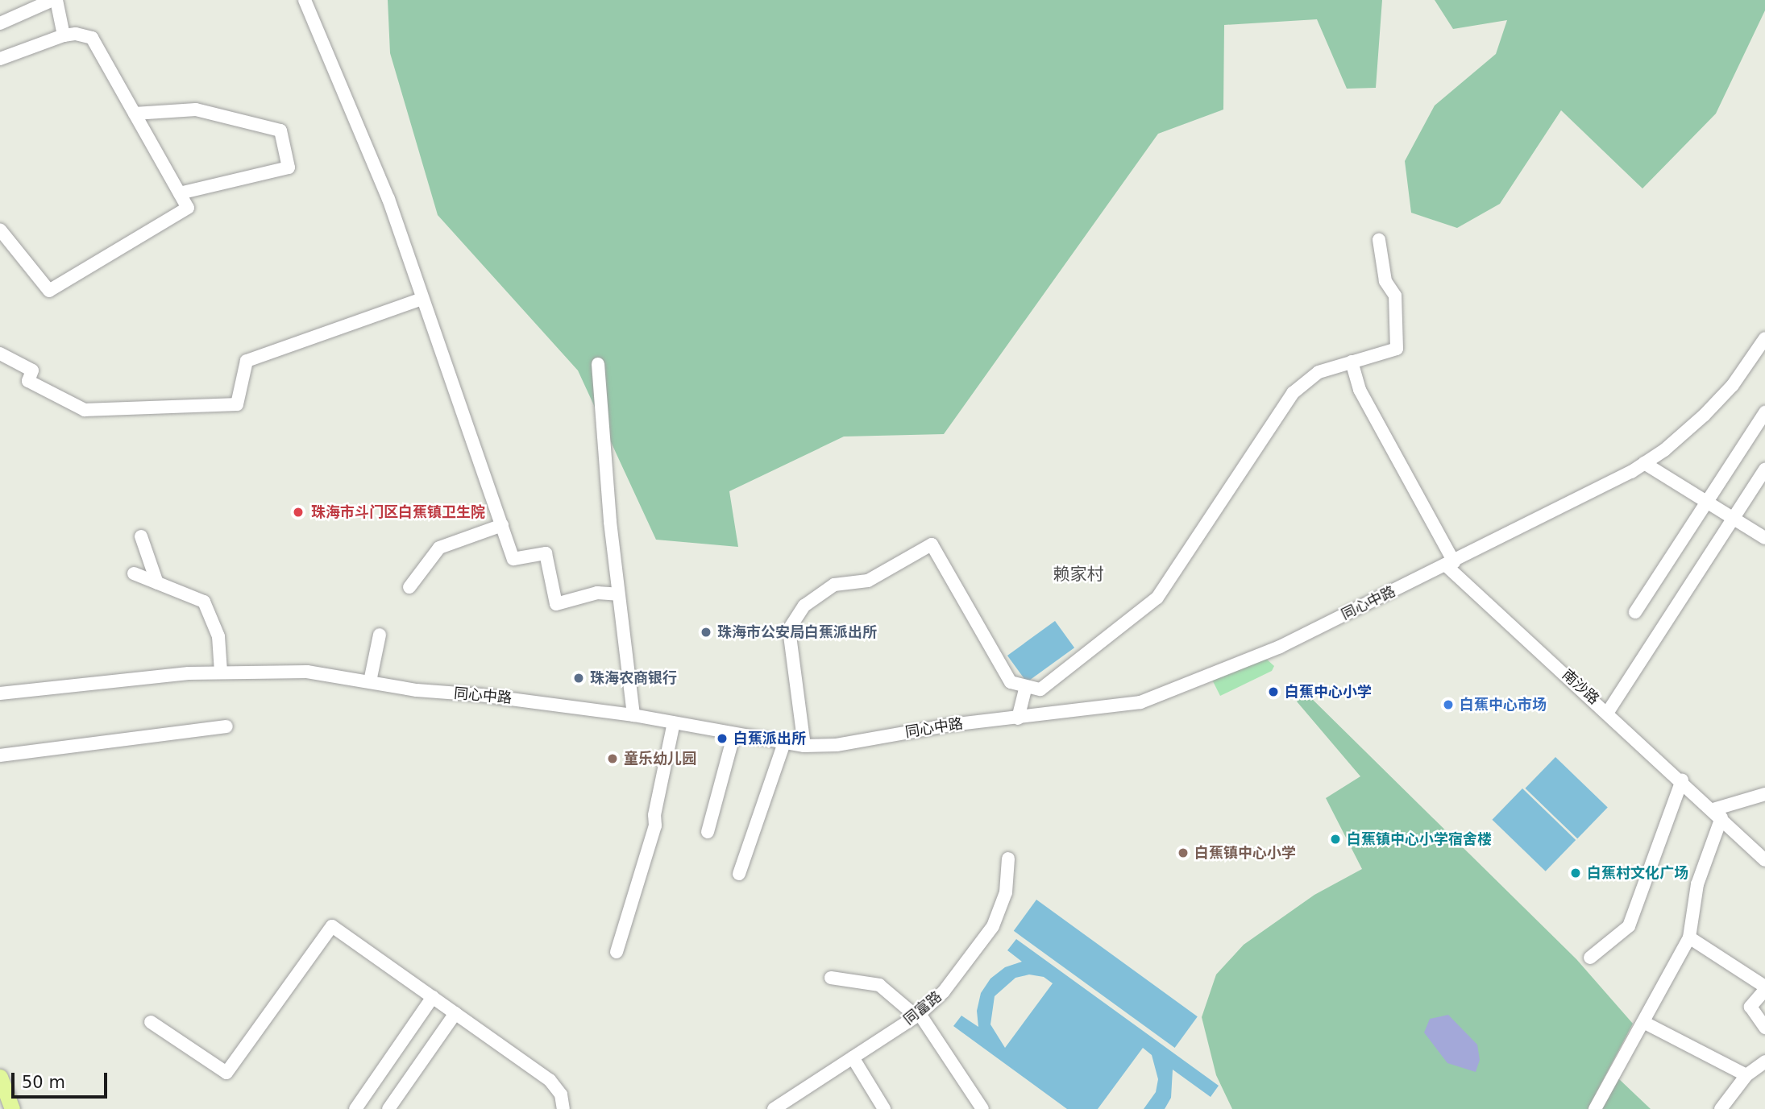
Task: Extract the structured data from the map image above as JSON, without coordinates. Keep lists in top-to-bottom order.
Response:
{
  "streets": {
    "street": ["同心中路", "南沙路", "同富路"]
  },
  "crossings": [
    ["同心中路", "南沙路"]
  ],
  "districts": ["赖家村"],
  "places": [
    "珠海市斗门区白蕉镇卫生院",
    "珠海市公安局白蕉派出所",
    "珠海农商银行",
    "白蕉中心小学",
    "白蕉中心市场",
    "白蕉派出所",
    "童乐幼儿园",
    "白蕉镇中心小学宿舍楼",
    "白蕉镇中心小学",
    "白蕉村文化广场"
  ],
  "scale_bar": "50 m"
}
